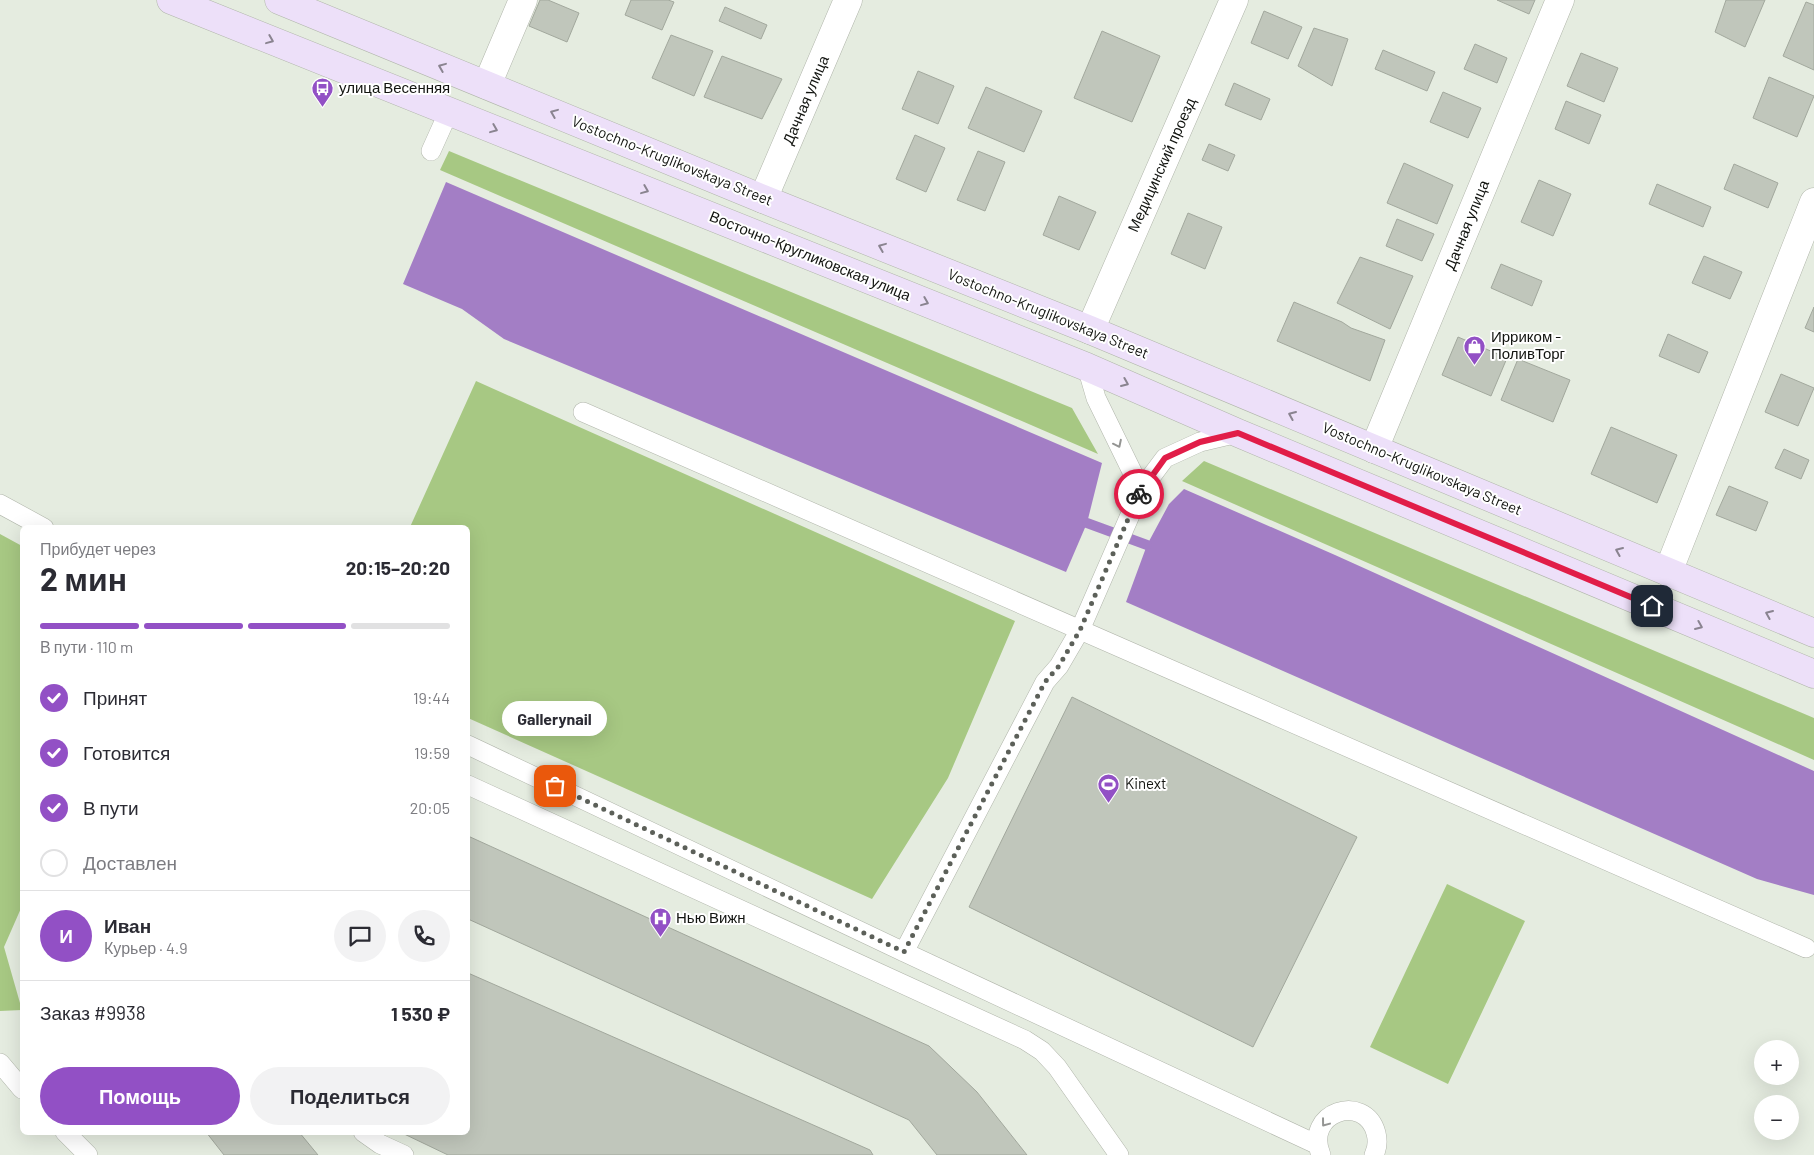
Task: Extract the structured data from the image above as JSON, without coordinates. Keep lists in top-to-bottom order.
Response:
{
  "streets": {
    "main road": ["Vostochno-Kruglikovskaya Street", "Восточно-Кругликовская улица"],
    "street": ["Дачная улица", "Медицинский проезд"]
  },
  "crossings": [
    ["Дачная улица", "Vostochno-Kruglikovskaya Street"],
    ["Vostochno-Kruglikovskaya Street", "Медицинский проезд"]
  ],
  "one_way": ["Восточно-Кругликовская улица"],
  "places": {
    "bus stop": ["улица Весенняя"],
    "shop": ["Ирриком - ПоливТорг"],
    "other": ["Gallerynail"],
    "sports": ["Kinext"],
    "hospital": ["Нью Вижн"]
  },
  "page": {
    "heading": ["2 мин", "Прибудет через", "20:15–20:20"],
    "panel": [
      "Иван",
      "Курьер · 4.9",
      "Заказ #9938",
      "1 530 ₽"
    ],
    "bar": "В пути · 110 m",
    "list": [
      ["Принят", "19:44"],
      ["Готовится", "19:59"],
      ["В пути", "20:05"],
      "Доставлен"
    ],
    "bubble": "Gallerynail",
    "round": "И",
    "map_buttons": ["+", "−"],
    "buttons": ["Помощь", "Поделиться"]
  }
}
